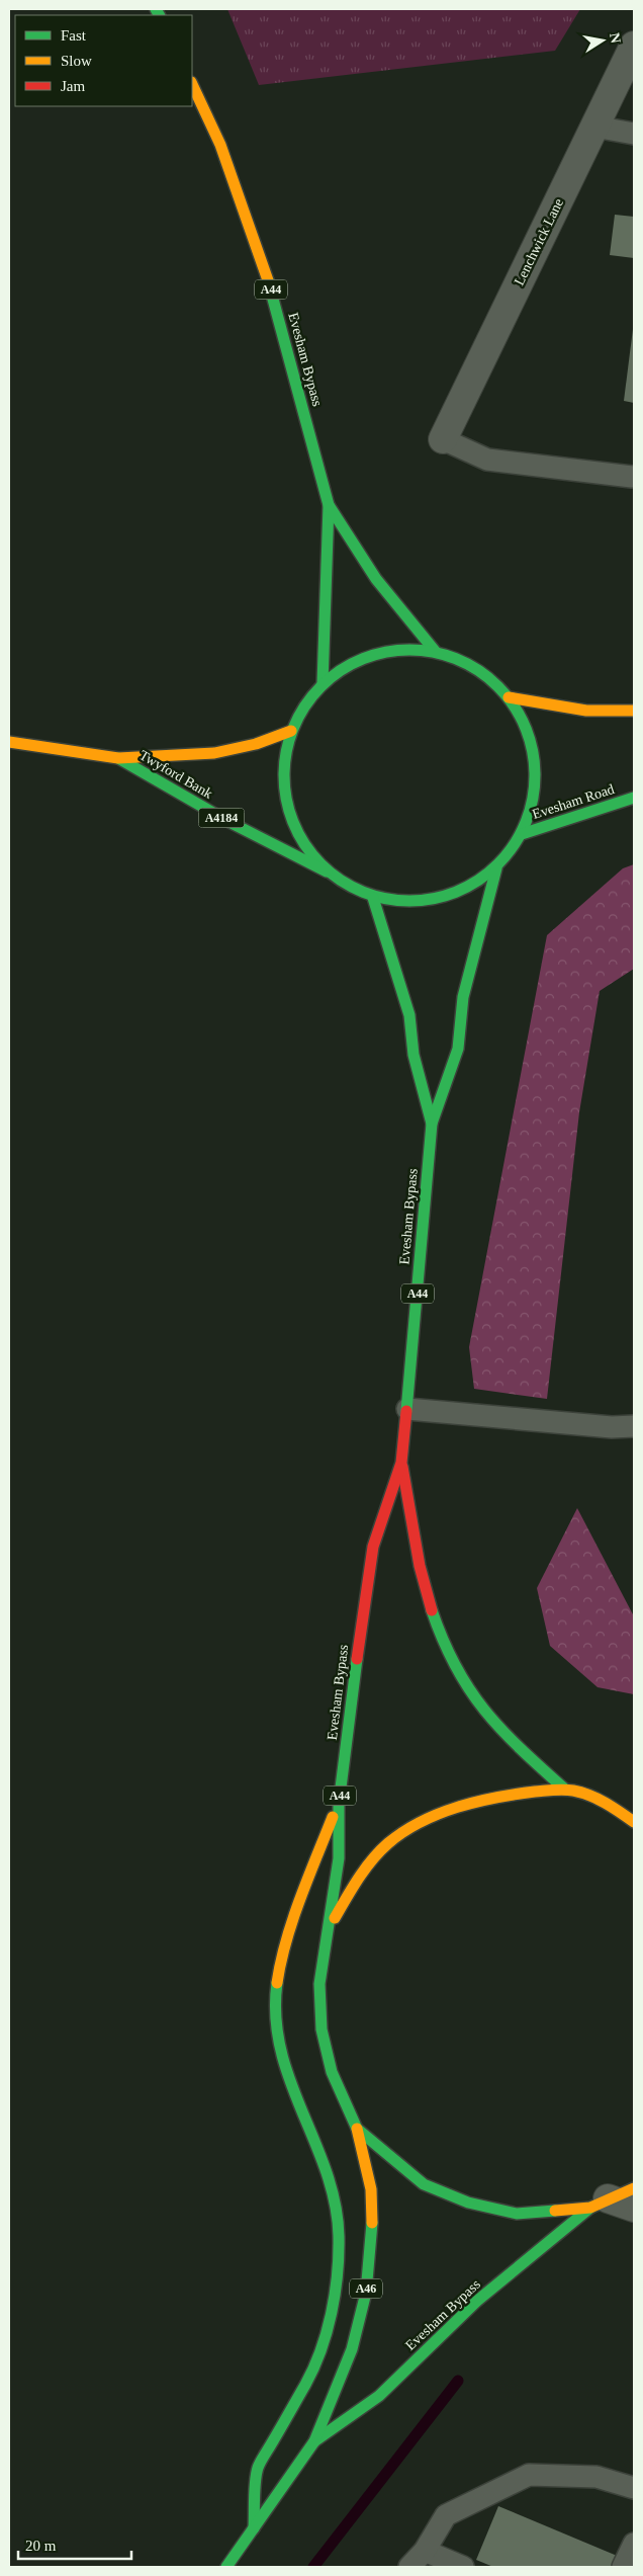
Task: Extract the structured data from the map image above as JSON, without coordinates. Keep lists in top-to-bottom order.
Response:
{
  "streets": {
    "main road": [
      "A44",
      "Evesham Bypass",
      "Twyford Bank",
      "Evesham Road",
      "A4184",
      "A46"
    ],
    "street": ["Lenchwick Lane"]
  },
  "crossings": [
    ["Evesham Bypass", "Twyford Bank"]
  ],
  "legend": ["Fast", "Slow", "Jam"],
  "scale_bar": "20 m",
  "north": "right"
}
